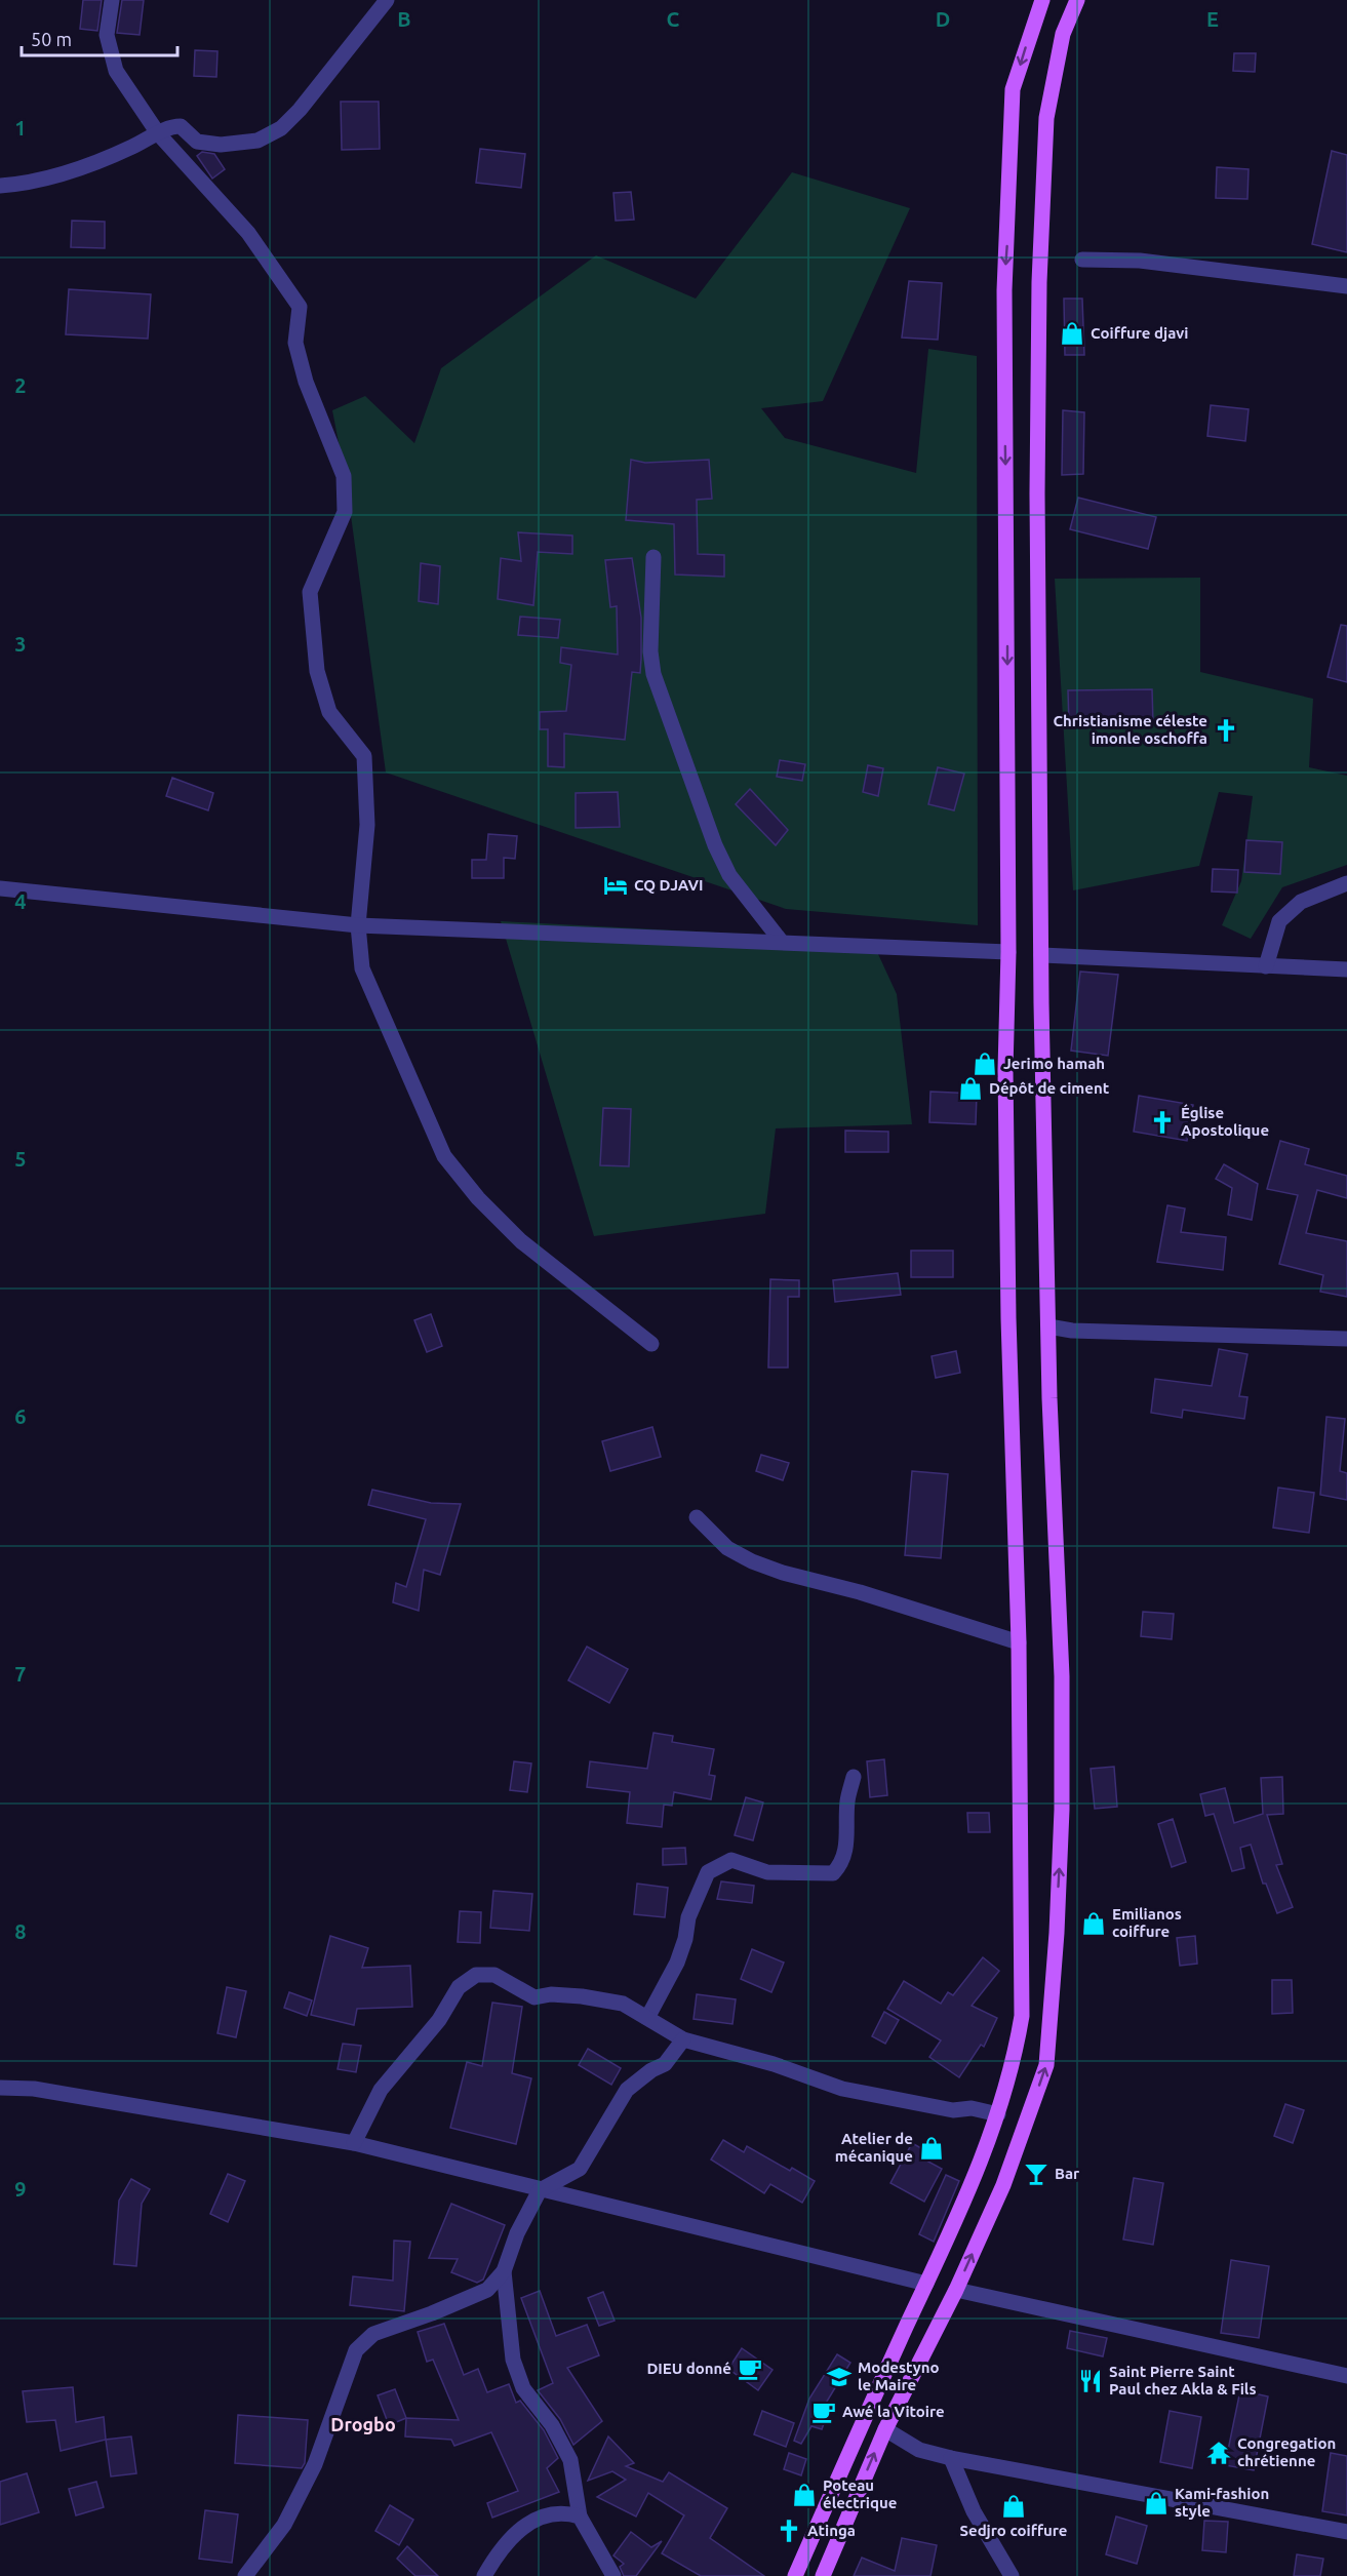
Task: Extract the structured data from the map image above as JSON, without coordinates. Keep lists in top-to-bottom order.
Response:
{
  "districts": ["Drogbo"],
  "places": {
    "shop": [
      "Coiffure djavi",
      "Jerimo hamah",
      "Dépôt de ciment",
      "Emilianos coiffure",
      "Atelier de mécanique",
      "Poteau électrique",
      "Kami-fashion style",
      "Sedjro coiffure"
    ],
    "church": ["Christianisme céleste imonle oschoffa", "Église Apostolique", "Atinga"],
    "hotel": ["CQ DJAVI"],
    "bar": ["Bar"],
    "cafe": ["DIEU donné", "Awé la Vitoire"],
    "school or university": ["Modestyno le Maire"],
    "restaurant": ["Saint Pierre Saint Paul chez Akla & Fils"],
    "temple": ["Congregation chrétienne"]
  },
  "scale_bar": "50 m",
  "grid": {
    "columns": [
      "B",
      "C",
      "D",
      "E"
    ],
    "rows": [
      "1",
      "2",
      "3",
      "4",
      "5",
      "6",
      "7",
      "8",
      "9"
    ]
  }
}
